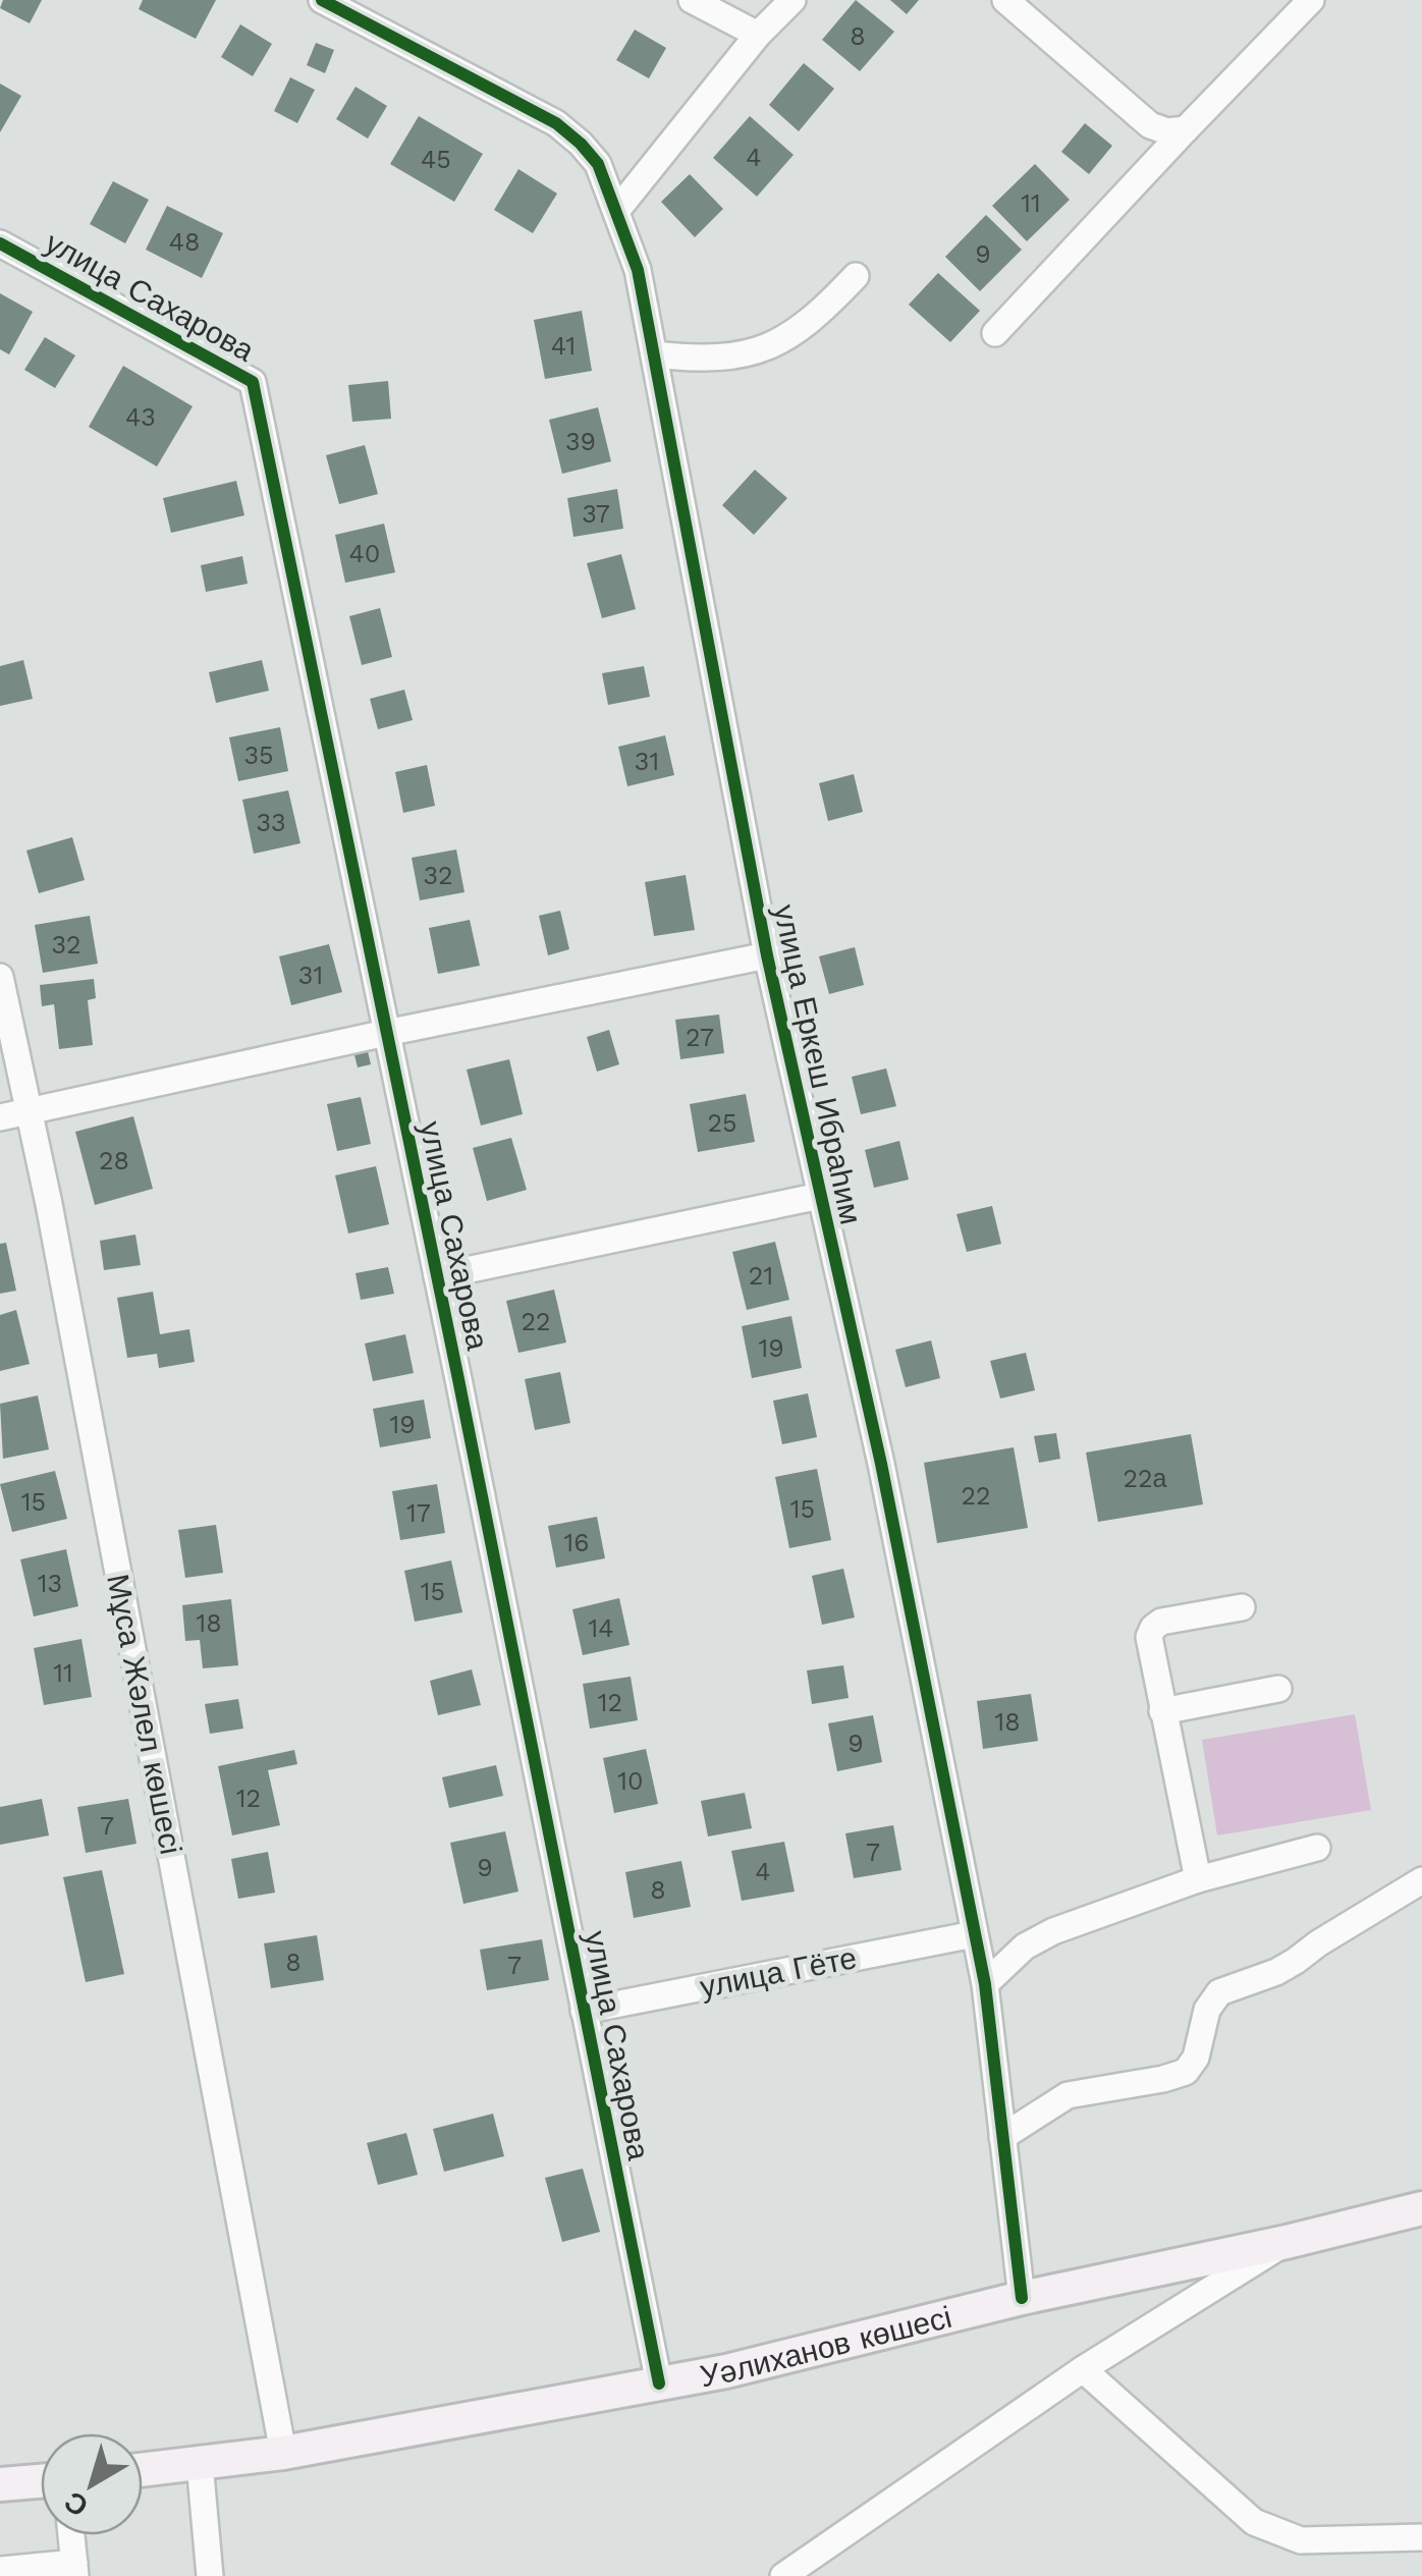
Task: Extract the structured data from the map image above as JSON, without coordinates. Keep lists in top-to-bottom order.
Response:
{
  "streets": {
    "main road": ["Уәлиханов көшесі"],
    "street": [
      "улица Сахарова",
      "улица Еркеш Ибраһим",
      "Мұса Жәлел көшесі",
      "улица Гёте"
    ]
  },
  "crossings": [
    ["улица Сахарова", "улица Гёте"],
    ["улица Сахарова", "Уәлиханов көшесі"],
    ["улица Еркеш Ибраһим", "улица Гёте"],
    ["улица Еркеш Ибраһим", "Уәлиханов көшесі"],
    ["Мұса Жәлел көшесі", "Уәлиханов көшесі"]
  ],
  "house_numbers": [
    "8",
    "4",
    "45",
    "11",
    "48",
    "9",
    "41",
    "43",
    "39",
    "37",
    "40",
    "35",
    "31",
    "33",
    "32",
    "32",
    "31",
    "27",
    "25",
    "28",
    "21",
    "22",
    "19",
    "19",
    "22а",
    "22",
    "15",
    "15",
    "17",
    "16",
    "13",
    "15",
    "18",
    "14",
    "11",
    "12",
    "18",
    "9",
    "10",
    "12",
    "7",
    "7",
    "9",
    "4",
    "8",
    "8",
    "7"
  ],
  "north": "bottom left"
}
